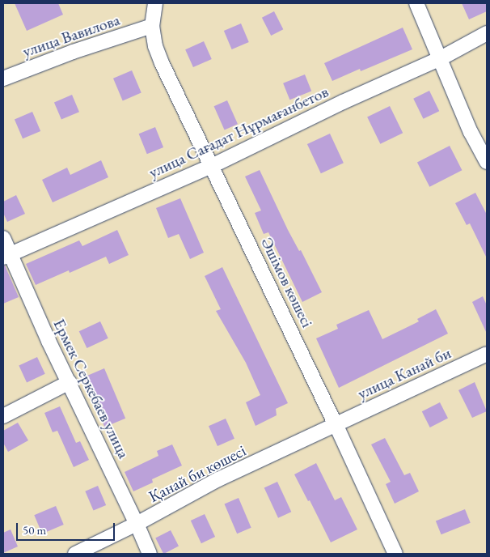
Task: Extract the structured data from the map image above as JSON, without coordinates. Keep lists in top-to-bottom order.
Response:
{
  "streets": {
    "street": [
      "улица Вавилова",
      "улица Сағадат Нұрмағанбетов",
      "Әшімов көшесі",
      "улица Канай би",
      "Ермек Серкебаев улица",
      "Қанай би көшесі"
    ]
  },
  "crossings": [
    ["улица Вавилова", "Әшімов көшесі"],
    ["улица Сағадат Нұрмағанбетов", "Әшімов көшесі"],
    ["улица Сағадат Нұрмағанбетов", "Ермек Серкебаев улица"],
    ["Әшімов көшесі", "улица Канай би"],
    ["Әшімов көшесі", "Қанай би көшесі"],
    ["улица Канай би", "Қанай би көшесі"],
    ["Ермек Серкебаев улица", "Қанай би көшесі"]
  ],
  "scale_bar": "50 m"
}
